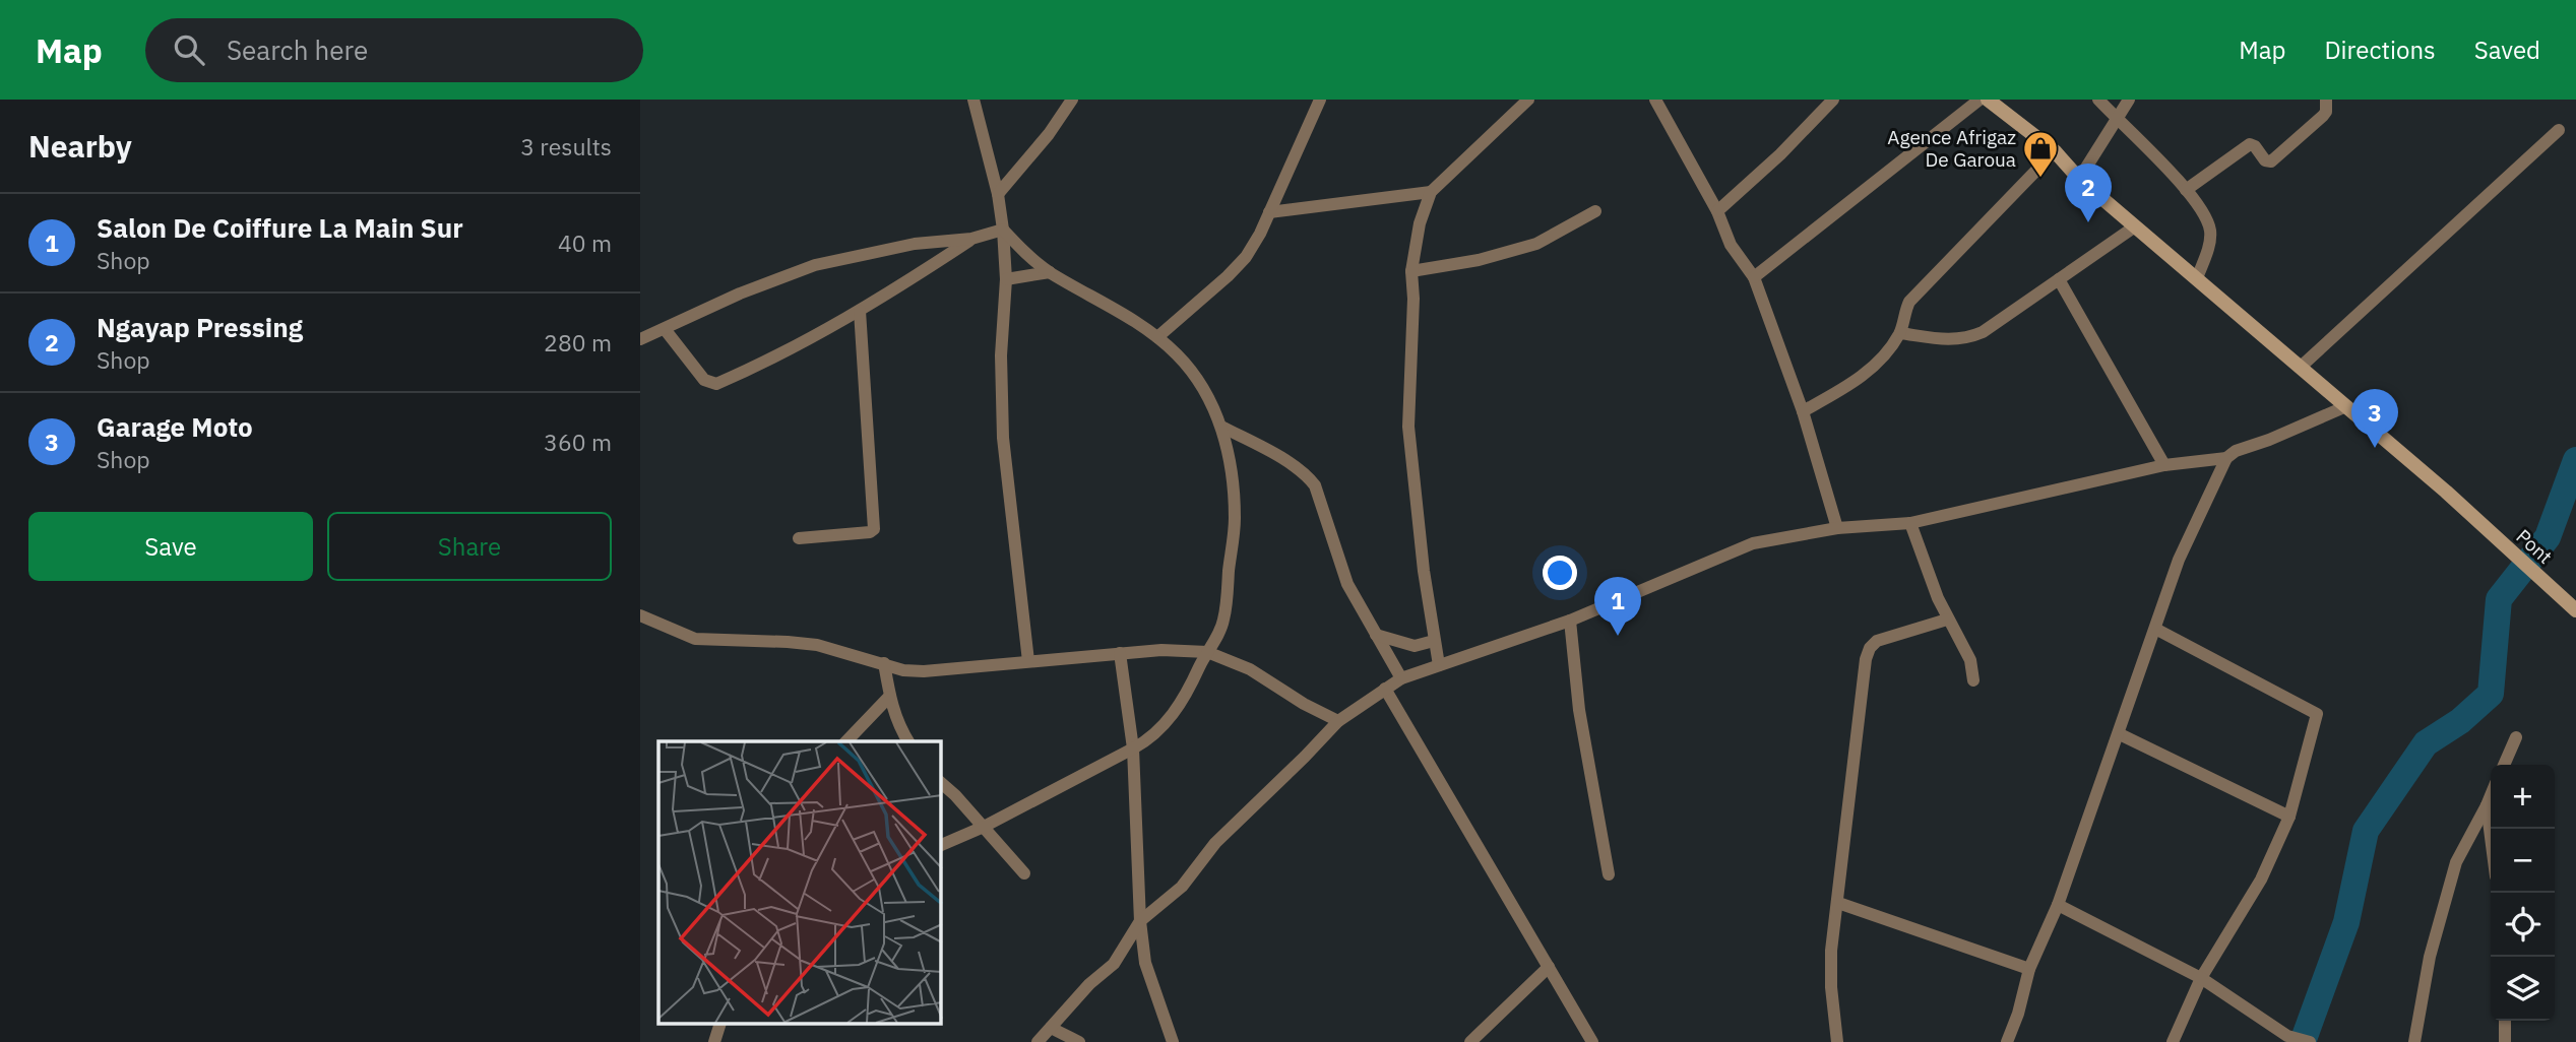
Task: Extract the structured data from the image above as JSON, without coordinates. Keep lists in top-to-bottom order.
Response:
{
  "streets": {
    "main road": ["Pont"]
  },
  "places": {
    "shop": ["Agence Afrigaz De Garoua"]
  },
  "page": {
    "header": "Map",
    "search": "Search here",
    "nav": ["Map", "Directions", "Saved"],
    "heading": ["Nearby", "3 results"],
    "pins": ["2", "3", "1"],
    "list": [
      {
        "mark": "1",
        "name": "Salon De Coiffure La Main Sur",
        "note": "Shop",
        "value": "40 m"
      },
      {
        "mark": "2",
        "name": "Ngayap Pressing",
        "note": "Shop",
        "value": "280 m"
      },
      {
        "mark": "3",
        "name": "Garage Moto",
        "note": "Shop",
        "value": "360 m"
      }
    ],
    "buttons": ["Save", "Share"],
    "map_buttons": ["+", "−"]
  }
}
